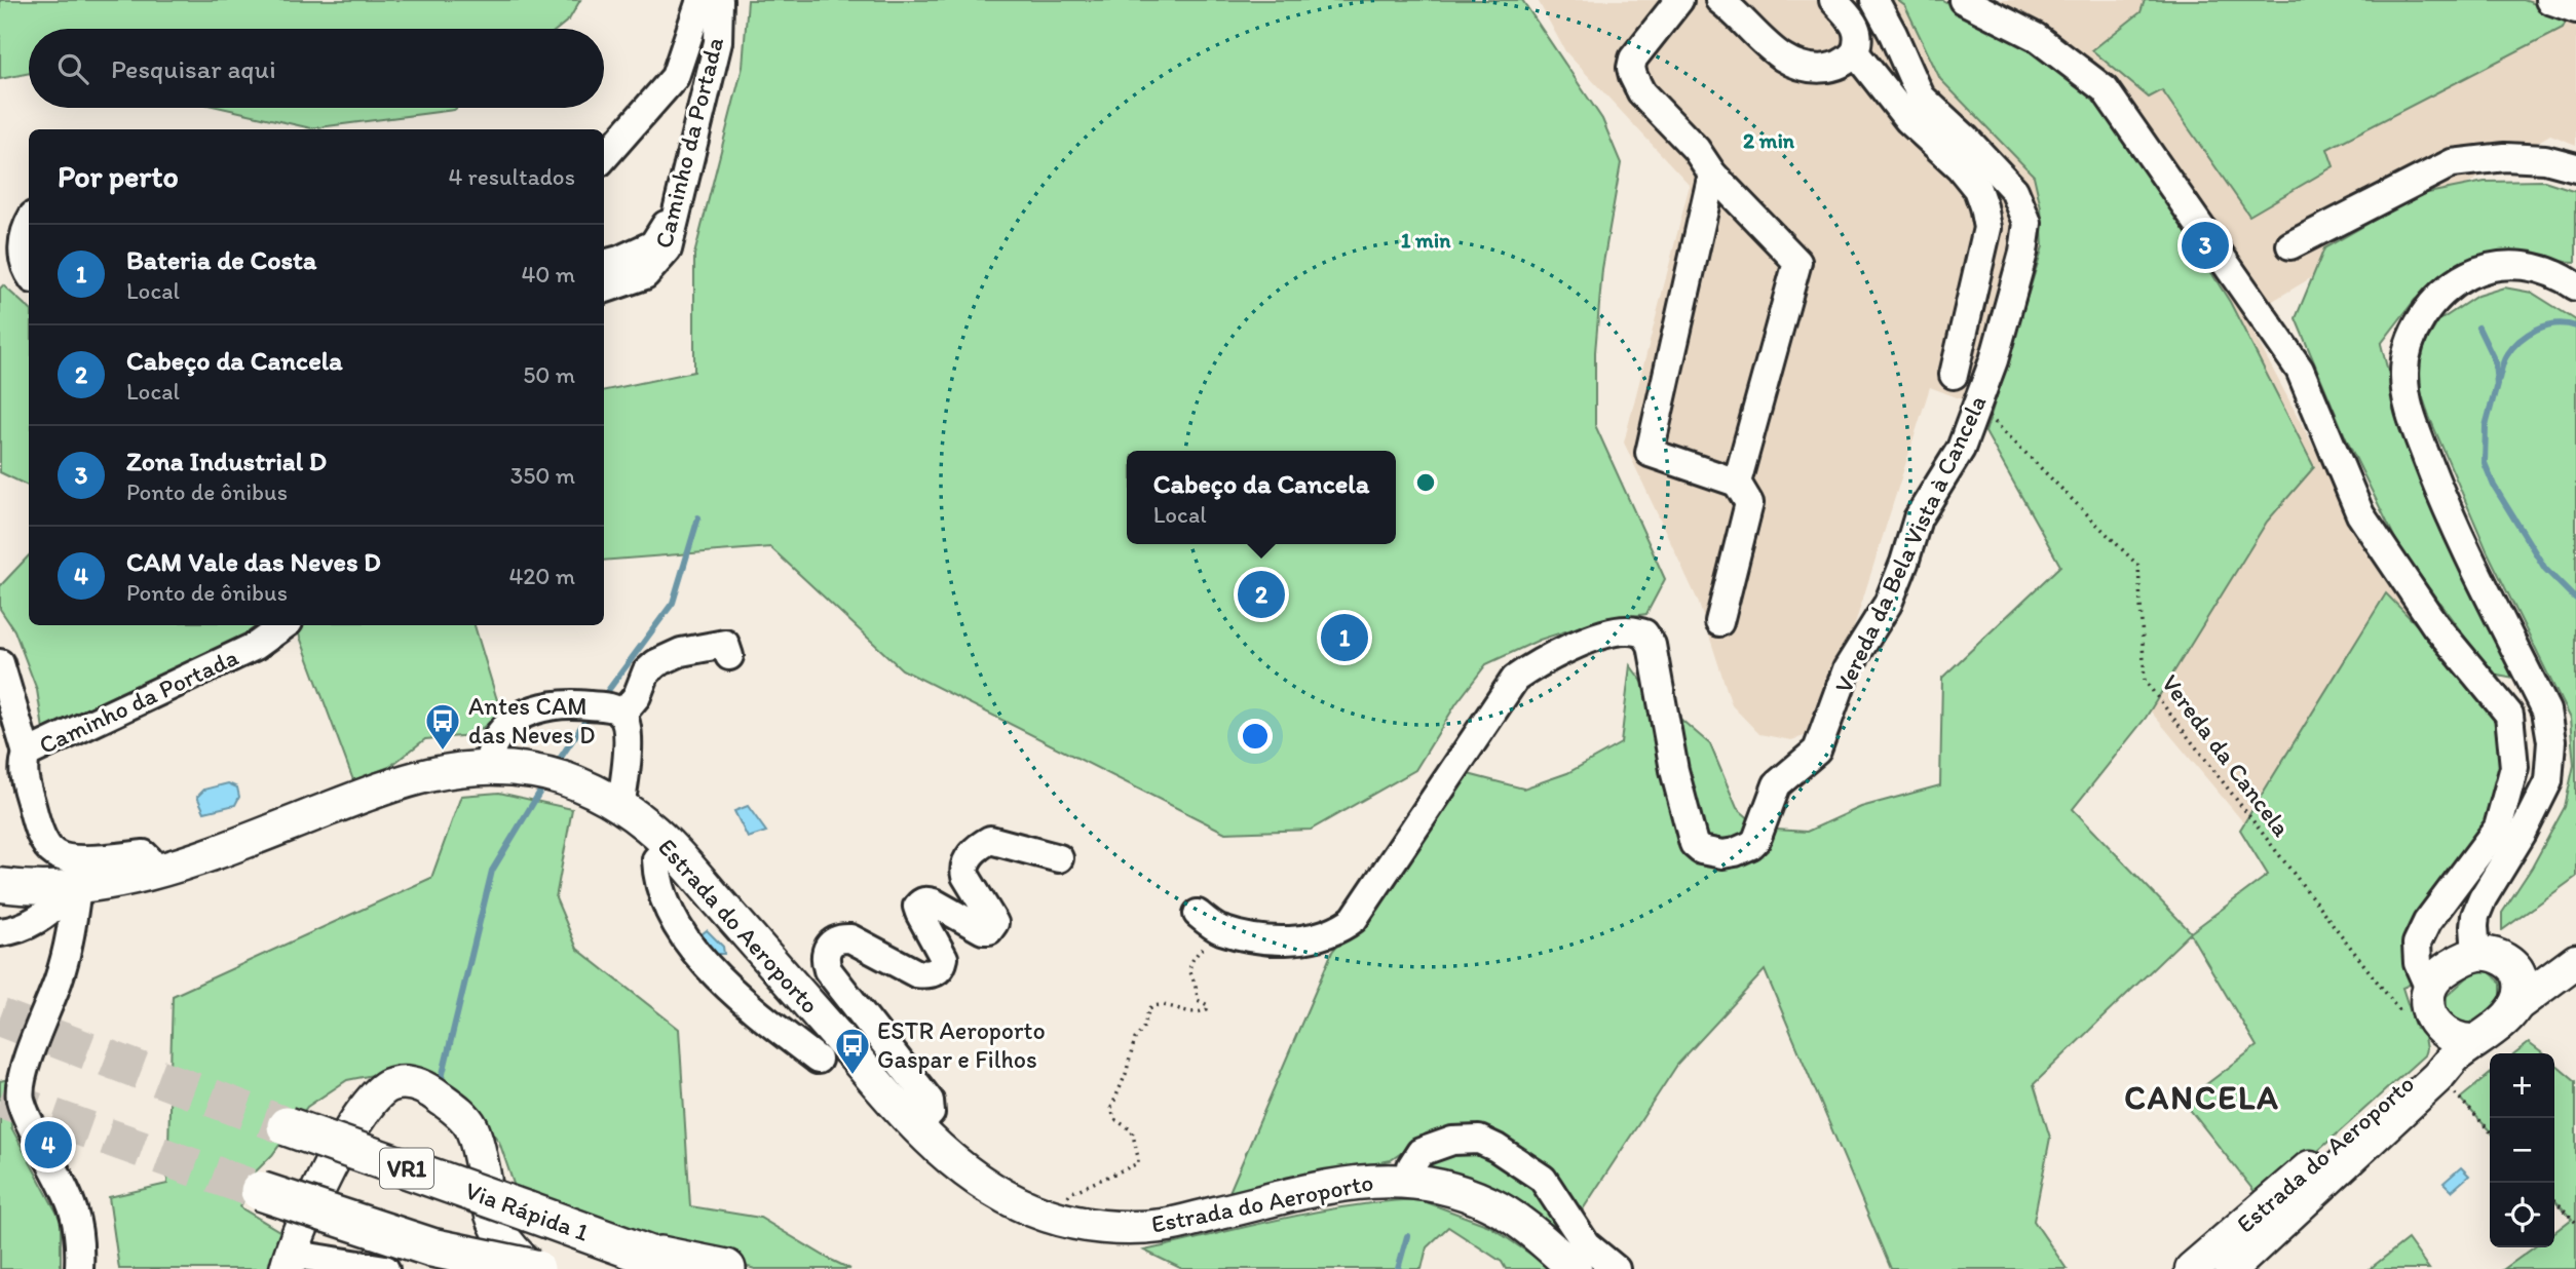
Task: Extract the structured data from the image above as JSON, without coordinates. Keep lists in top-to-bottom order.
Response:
{
  "streets": {
    "highway": ["VR1", "Via Rápida 1"],
    "main road": ["Estrada do Aeroporto"],
    "street": ["Caminho da Portada", "Vereda da Bela Vista à Cancela"],
    "path": ["Vereda da Cancela"]
  },
  "crossings": [
    ["Caminho da Portada", "Estrada do Aeroporto"],
    ["Vereda da Bela Vista à Cancela", "Vereda da Cancela"]
  ],
  "districts": ["CANCELA"],
  "places": {
    "bus stop": ["Antes CAM das Neves D", "ESTR Aeroporto Gaspar e Filhos"]
  },
  "page": {
    "search": "Pesquisar aqui",
    "heading": ["Por perto", "4 resultados"],
    "pins": [
      "3",
      "2",
      "1",
      "4"
    ],
    "list": [
      {
        "mark": "1",
        "name": "Bateria de Costa",
        "note": "Local",
        "value": "40 m"
      },
      {
        "mark": "2",
        "name": "Cabeço da Cancela",
        "note": "Local",
        "value": "50 m"
      },
      {
        "mark": "3",
        "name": "Zona Industrial D",
        "note": "Ponto de ônibus",
        "value": "350 m"
      },
      {
        "mark": "4",
        "name": "CAM Vale das Neves D",
        "note": "Ponto de ônibus",
        "value": "420 m"
      }
    ],
    "popup": ["Cabeço da Cancela", "Local"],
    "map_buttons": ["+", "−"]
  },
  "rings": ["2 min", "1 min"]
}
